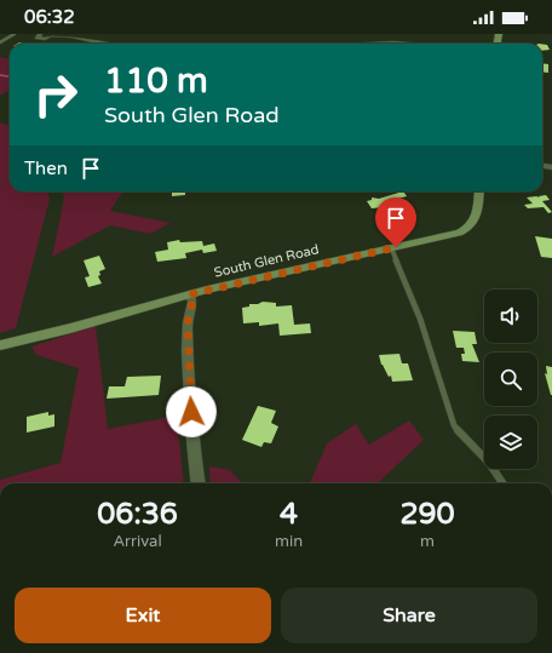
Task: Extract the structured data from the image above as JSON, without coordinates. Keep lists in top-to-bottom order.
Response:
{
  "streets": {
    "main road": ["South Glen Road"]
  },
  "page": {
    "status": "06:32",
    "turn": ["110 m", "South Glen Road"],
    "then": "Then",
    "eta": [
      "06:36",
      "Arrival",
      "4",
      "min",
      "290",
      "m"
    ],
    "buttons": ["Exit", "Share"]
  }
}
